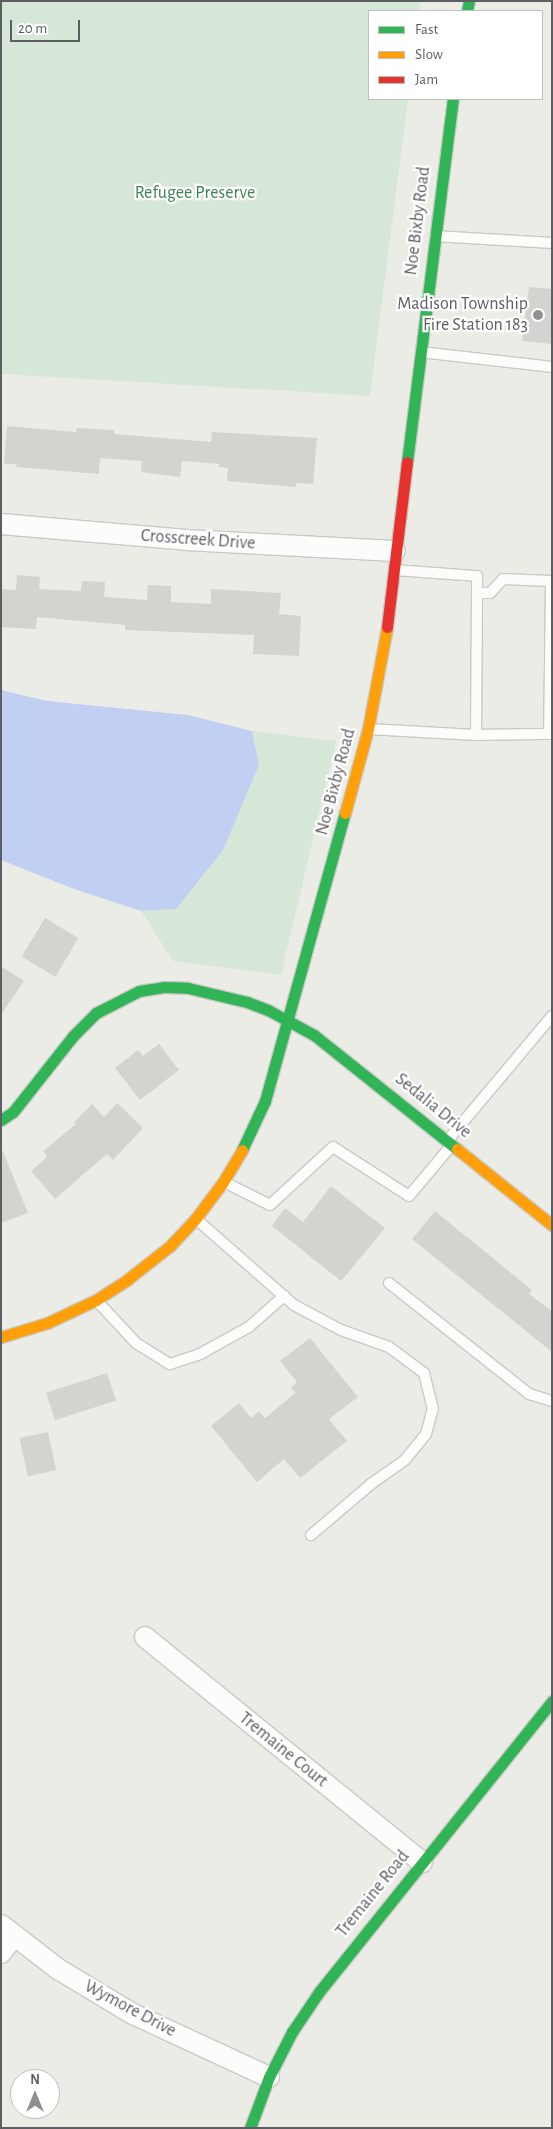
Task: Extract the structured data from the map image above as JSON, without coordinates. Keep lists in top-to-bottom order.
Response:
{
  "streets": {
    "street": [
      "Noe Bixby Road",
      "Crosscreek Drive",
      "Sedalia Drive",
      "Tremaine Court",
      "Tremaine Road",
      "Wymore Drive"
    ]
  },
  "crossings": [
    ["Noe Bixby Road", "Crosscreek Drive"],
    ["Noe Bixby Road", "Sedalia Drive"],
    ["Tremaine Court", "Tremaine Road"],
    ["Tremaine Road", "Wymore Drive"]
  ],
  "parks": ["Refugee Preserve"],
  "places": ["Madison Township Fire Station 183"],
  "legend": ["Fast", "Slow", "Jam"],
  "scale_bar": "20 m",
  "north": "top"
}
